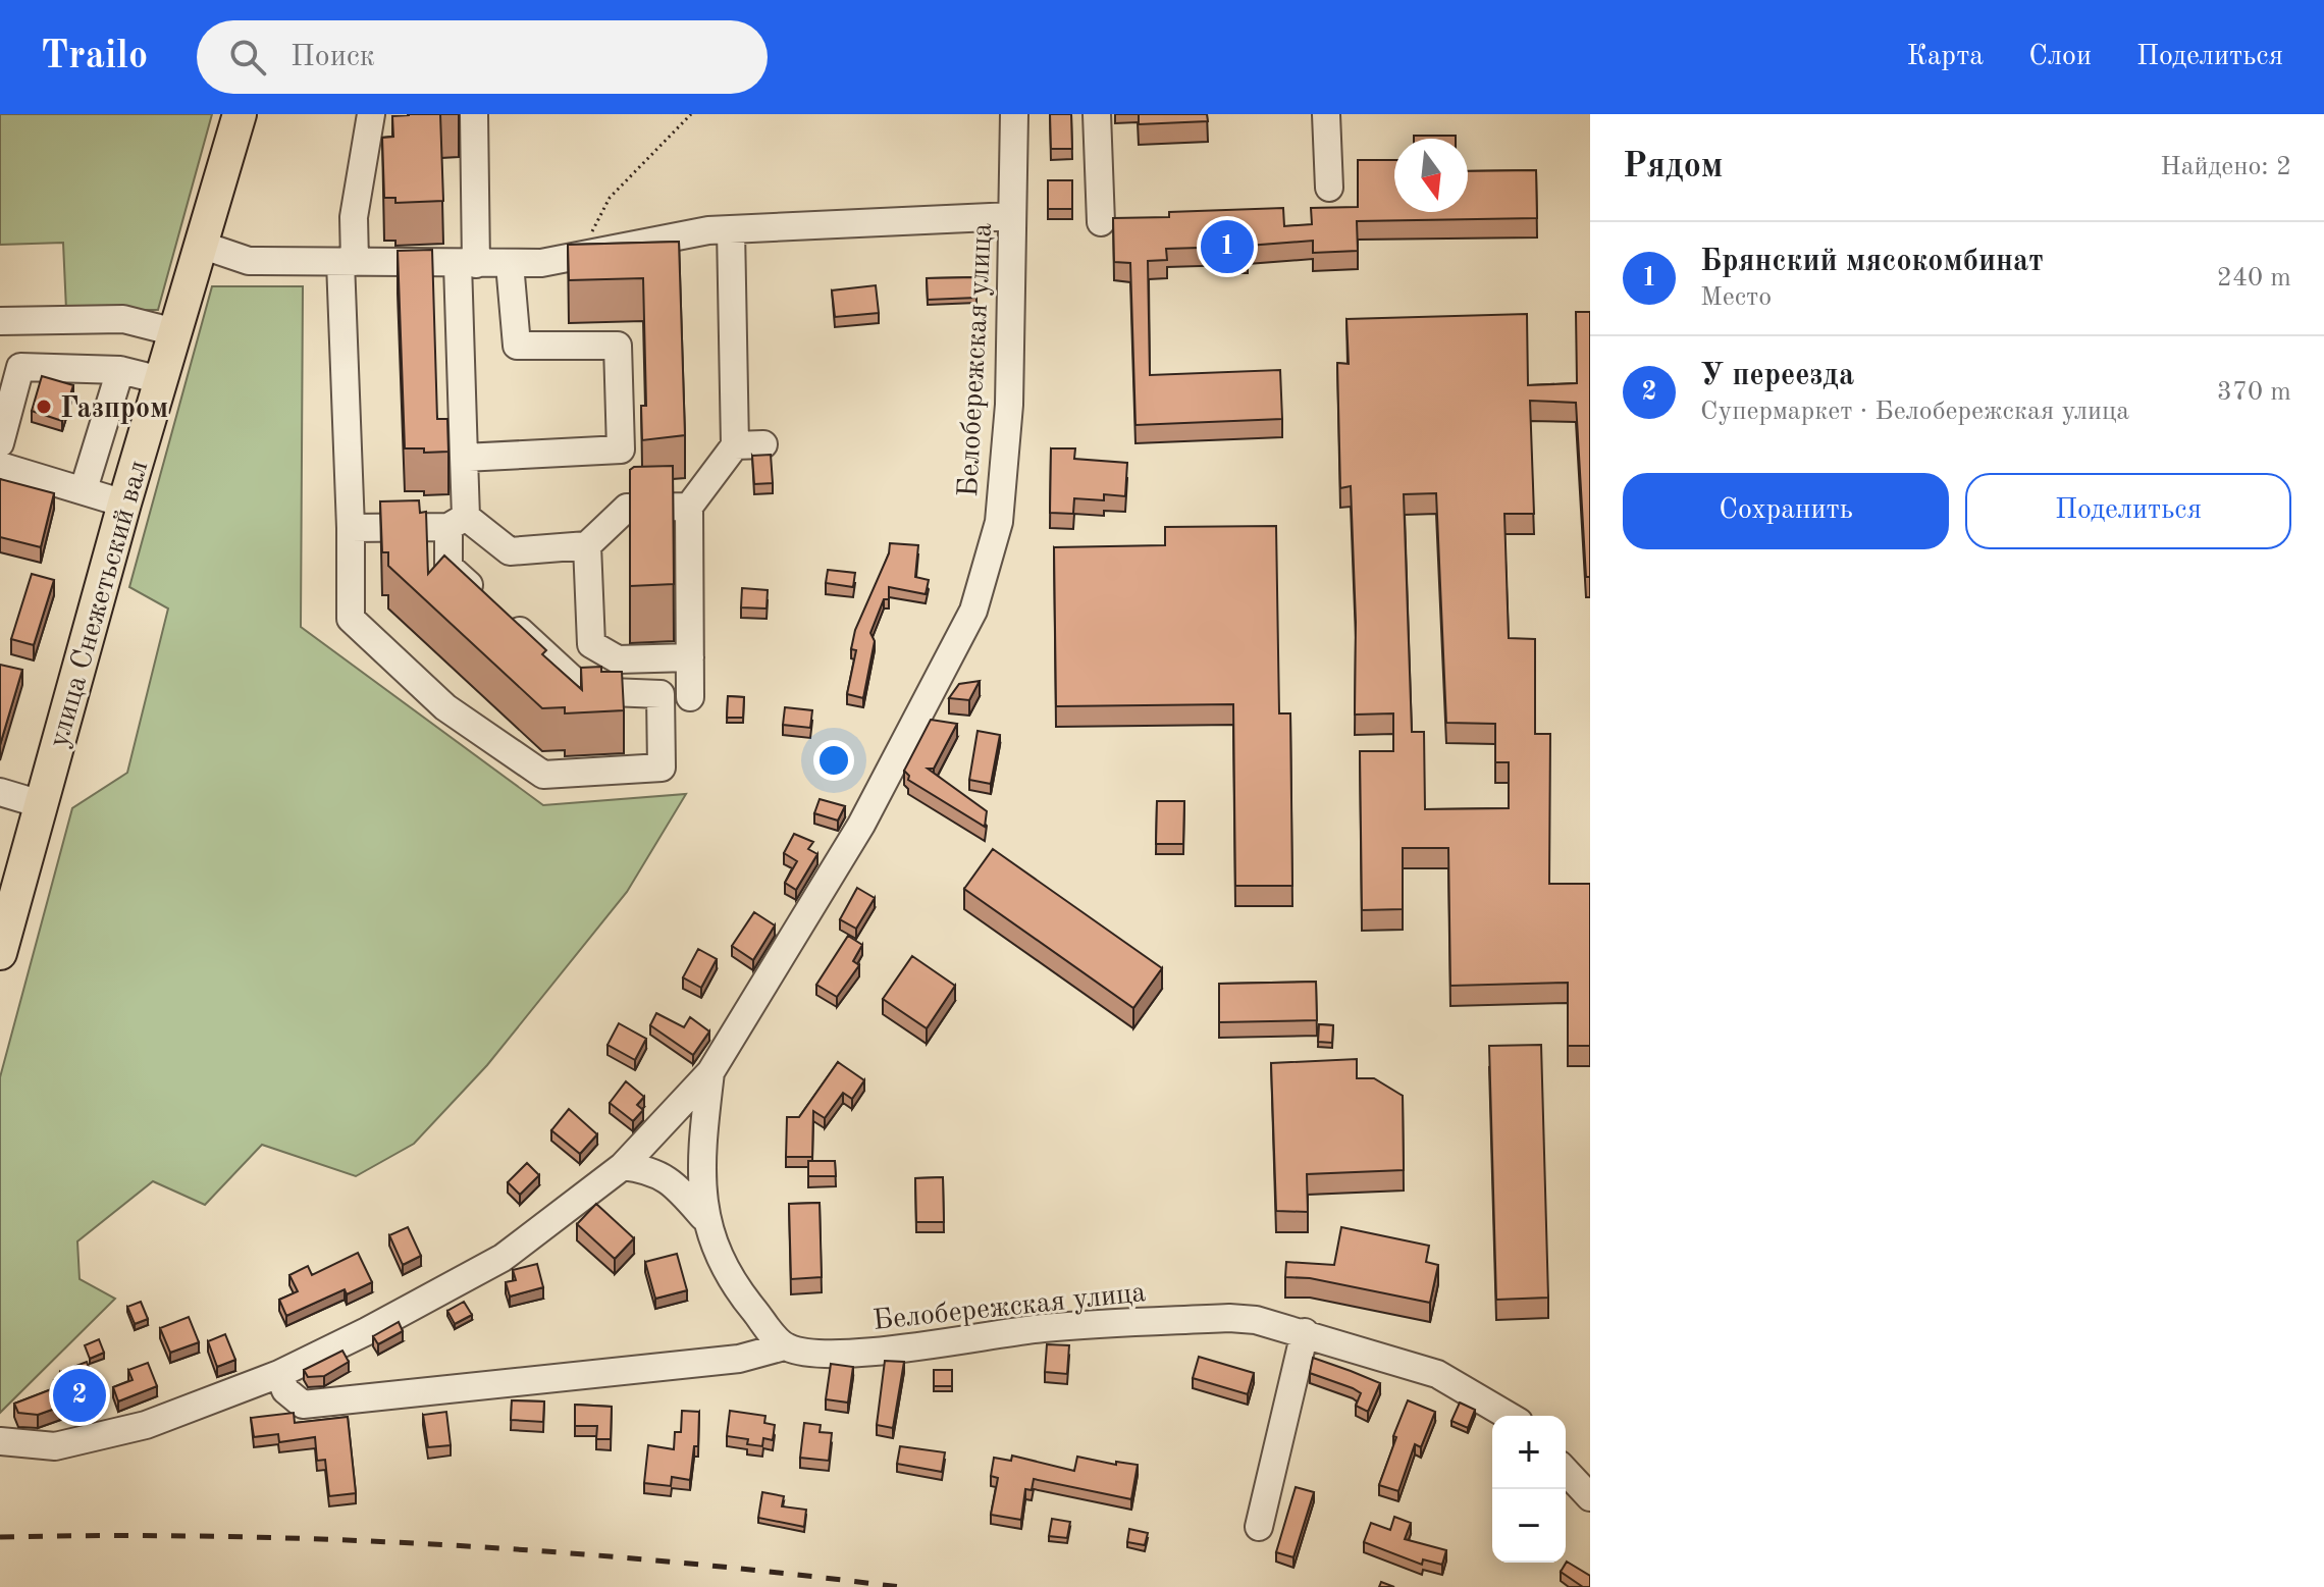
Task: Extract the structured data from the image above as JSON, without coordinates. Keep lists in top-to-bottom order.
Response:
{
  "streets": {
    "main road": ["улица Снежетьский вал"],
    "street": ["Белобережская улица"]
  },
  "places": ["Газпром"],
  "north": "bottom",
  "page": {
    "header": "Trailo",
    "search": "Поиск",
    "nav": ["Карта", "Слои", "Поделиться"],
    "heading": ["Рядом", "Найдено: 2"],
    "pins": ["1", "2"],
    "list": [
      {
        "mark": "1",
        "name": "Брянский мясокомбинат",
        "note": "Место",
        "value": "240 m"
      },
      {
        "mark": "2",
        "name": "У переезда",
        "note": "Супермаркет · Белобережская улица",
        "value": "370 m"
      }
    ],
    "buttons": ["Сохранить", "Поделиться"],
    "map_buttons": ["+", "−"]
  }
}
